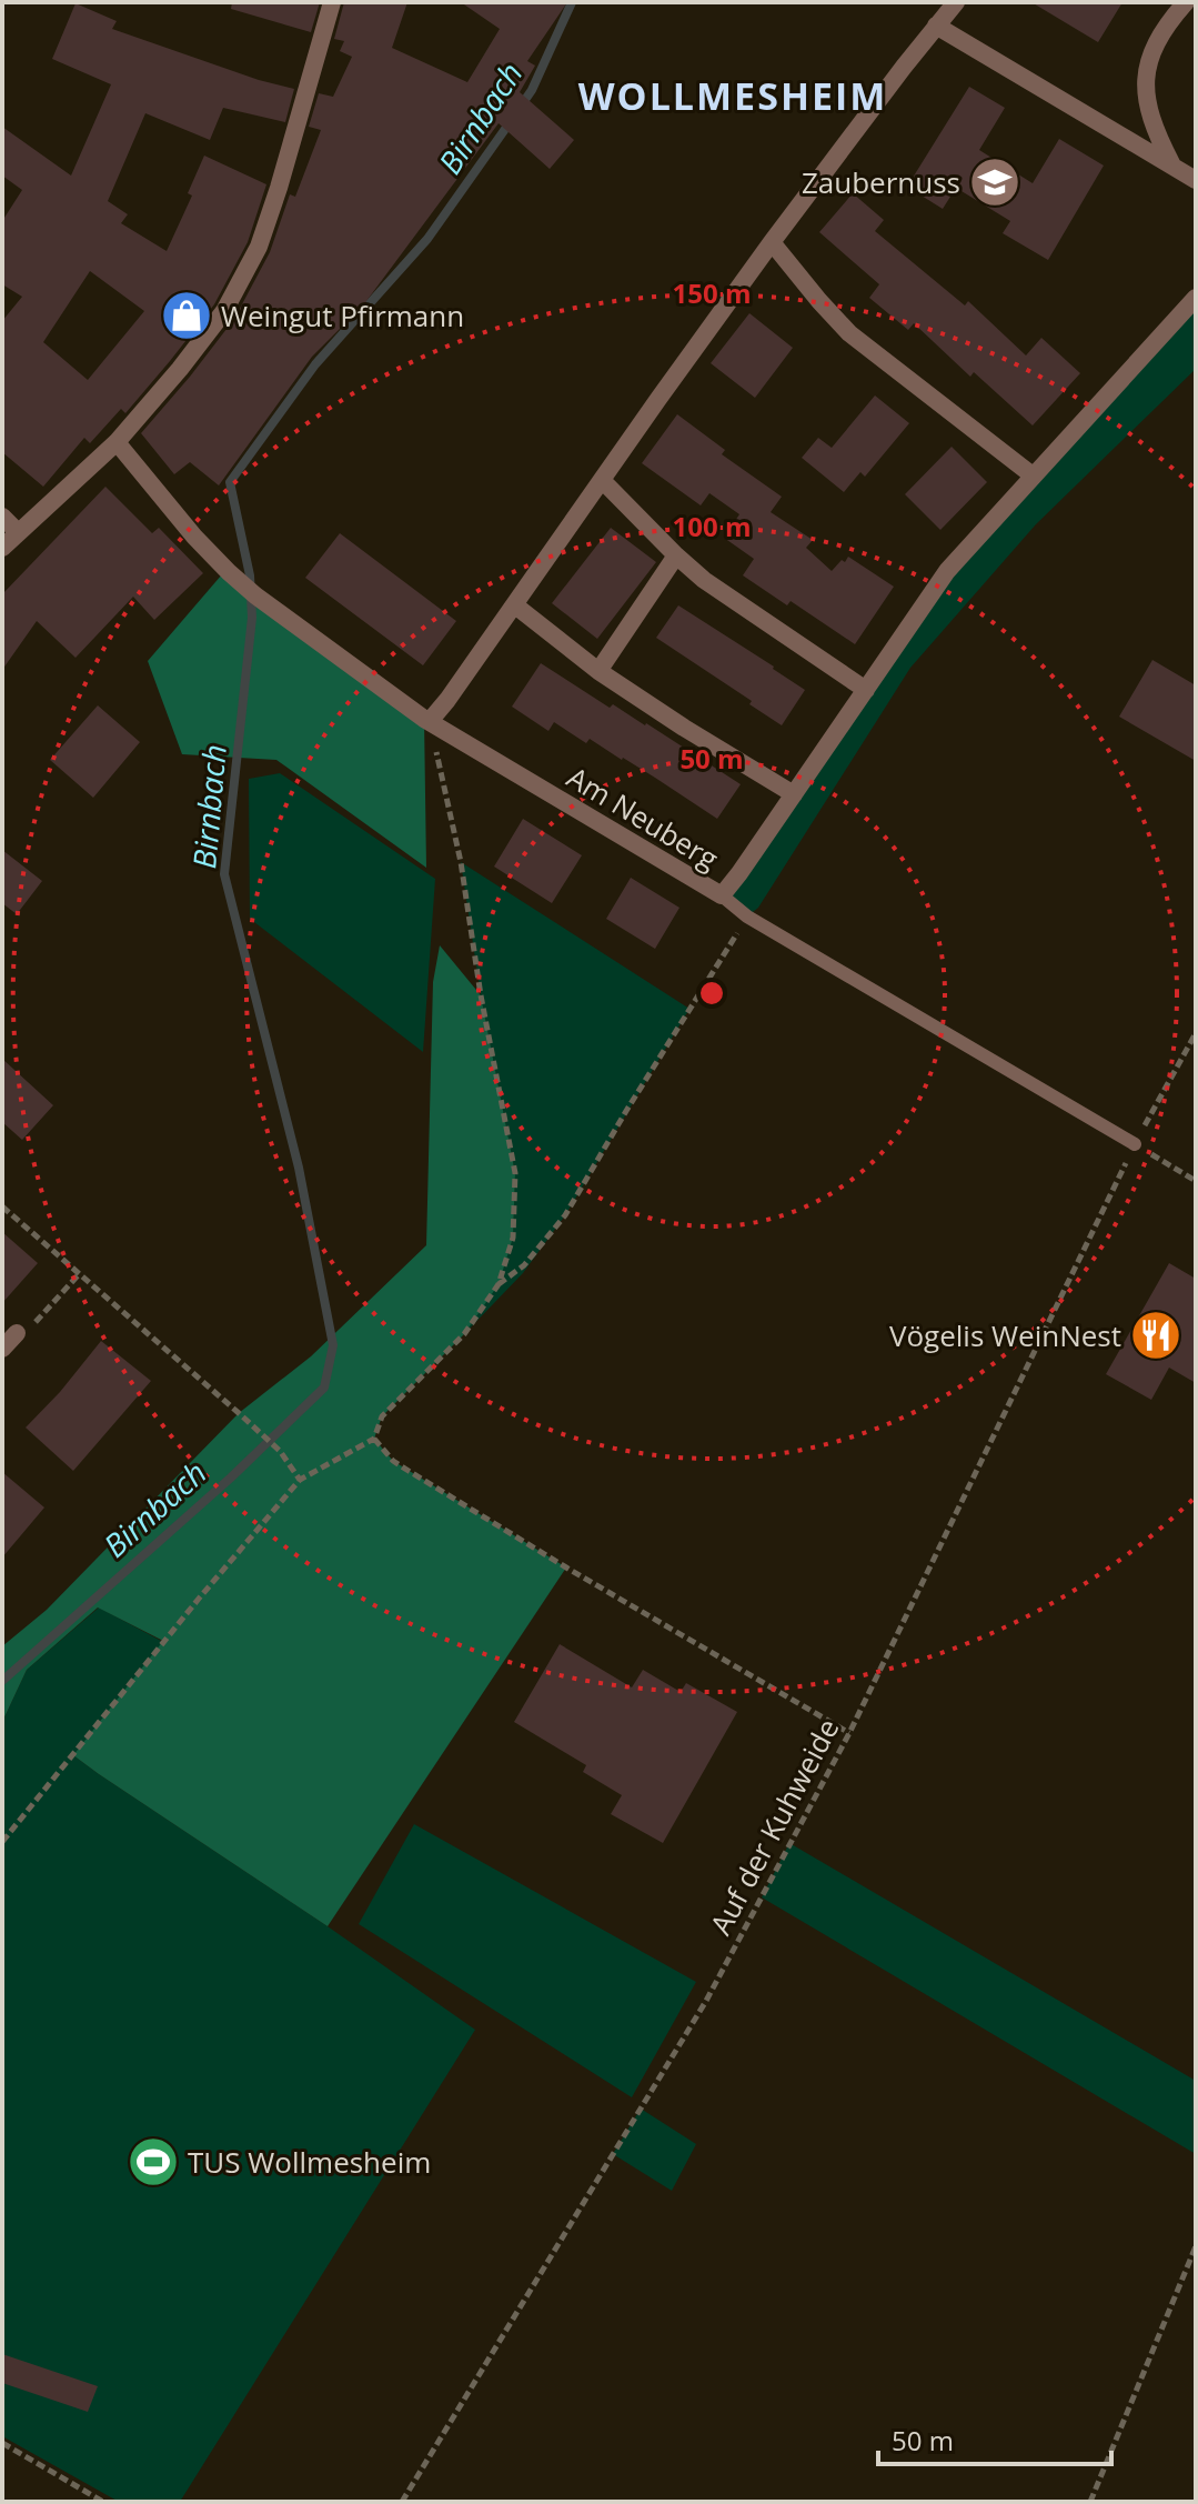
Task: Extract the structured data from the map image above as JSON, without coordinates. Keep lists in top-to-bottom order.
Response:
{
  "streets": {
    "street": ["Am Neuberg"],
    "path": ["Auf der Kuhweide"]
  },
  "districts": ["WOLLMESHEIM"],
  "water": ["Birnbach"],
  "places": {
    "school or university": ["Zaubernuss"],
    "shop": ["Weingut Pfirmann"],
    "restaurant": ["Vögelis WeinNest"],
    "sports": ["TUS Wollmesheim"]
  },
  "scale_bar": "50 m",
  "rings": ["150 m", "100 m", "50 m"]
}
